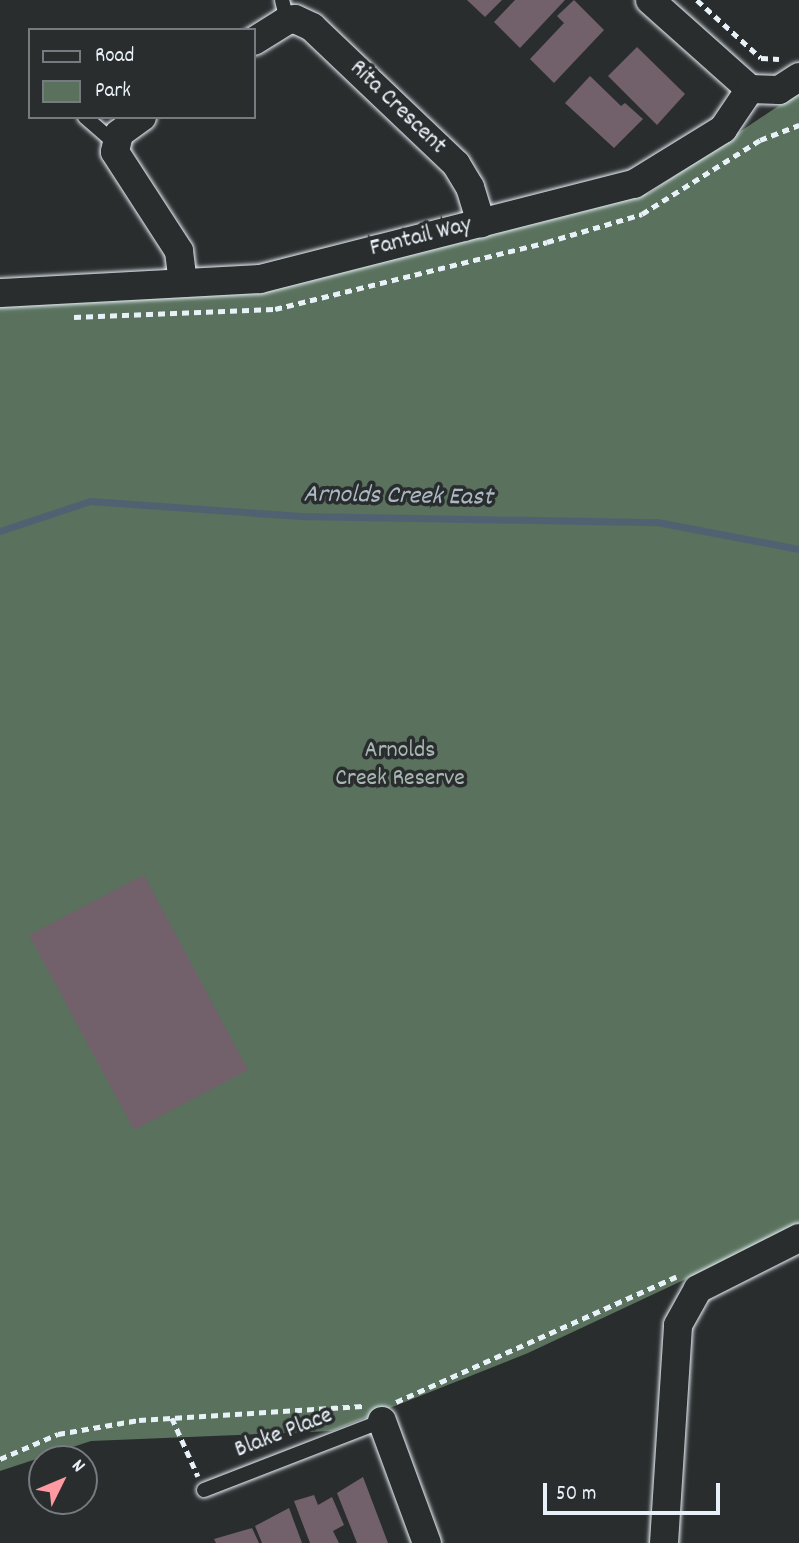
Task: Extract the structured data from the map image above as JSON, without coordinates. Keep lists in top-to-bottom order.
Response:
{
  "streets": {
    "street": ["Rita Crescent", "Fantail Way"],
    "lane": ["Blake Place"]
  },
  "crossings": [
    ["Rita Crescent", "Fantail Way"]
  ],
  "water": ["Arnolds Creek East"],
  "parks": ["Arnolds Creek Reserve"],
  "legend": ["Road", "Park"],
  "scale_bar": "50 m",
  "north": "top right"
}
